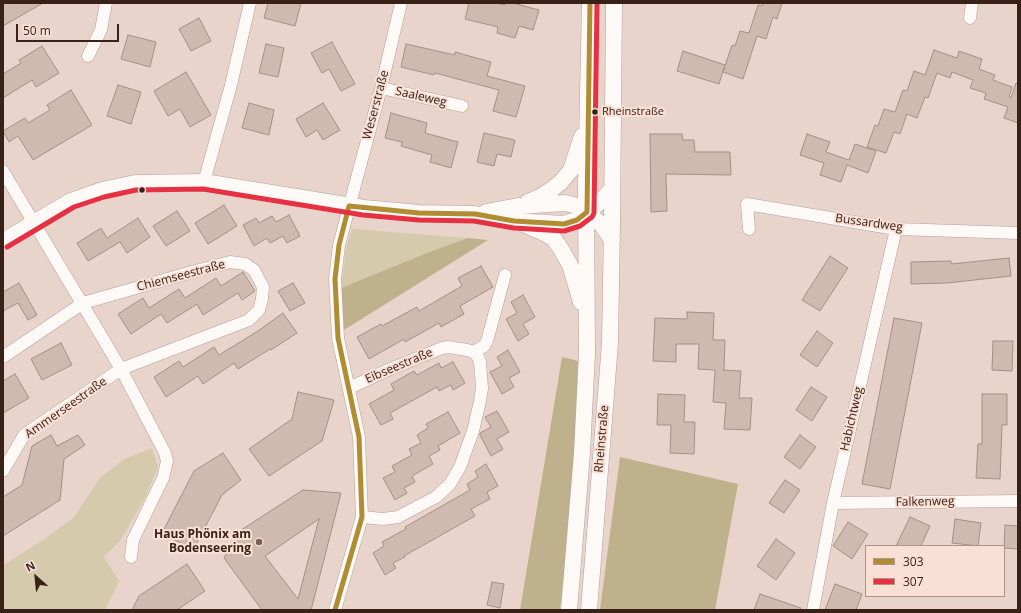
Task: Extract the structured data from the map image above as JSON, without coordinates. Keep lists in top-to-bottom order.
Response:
{
  "streets": {
    "street": [
      "Saaleweg",
      "Weserstraße",
      "Bussardweg",
      "Chiemseestraße",
      "Eibseestraße",
      "Ammerseestraße",
      "Habichtweg",
      "Rheinstraße",
      "Falkenweg"
    ]
  },
  "crossings": [
    ["Saaleweg", "Weserstraße"],
    ["Weserstraße", "Eibseestraße"],
    ["Bussardweg", "Habichtweg"],
    ["Chiemseestraße", "Ammerseestraße"],
    ["Habichtweg", "Falkenweg"]
  ],
  "places": ["Rheinstraße", "Haus Phönix am Bodenseering"],
  "lines": ["transit line 303", "transit line 307"],
  "legend": ["303", "307"],
  "scale_bar": "50 m",
  "north": "top left"
}
